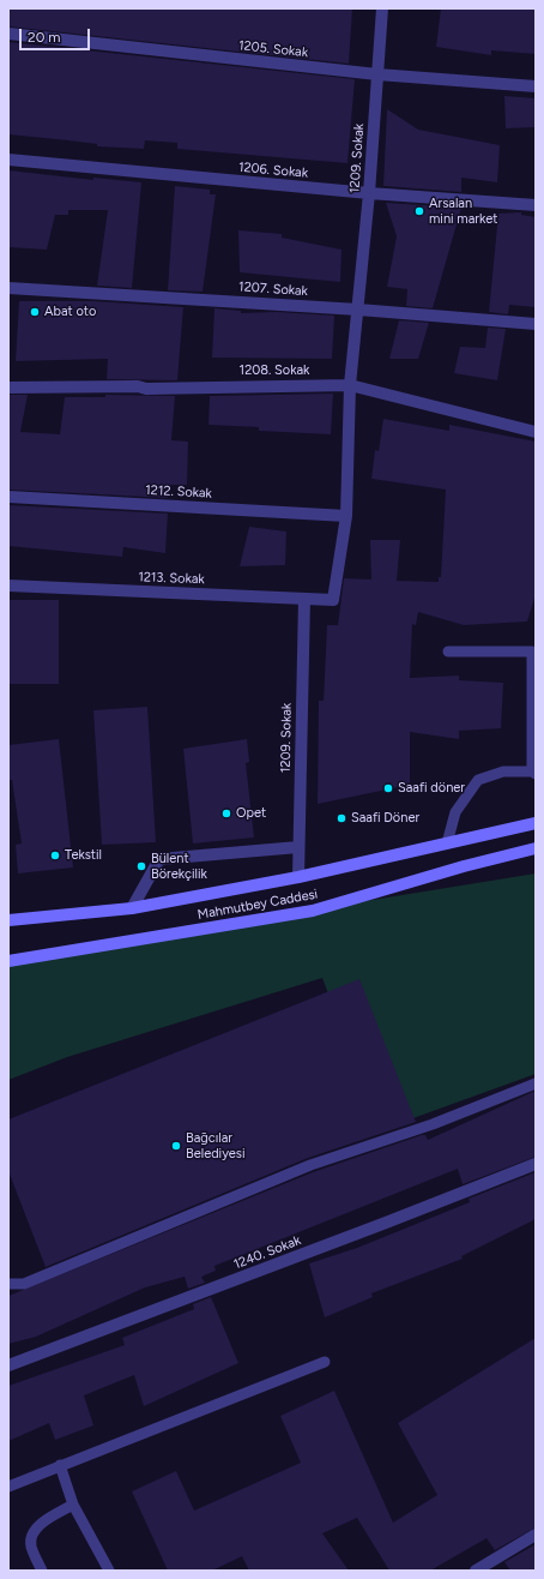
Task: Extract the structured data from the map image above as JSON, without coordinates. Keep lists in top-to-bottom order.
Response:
{
  "streets": {
    "main road": ["Mahmutbey Caddesi"],
    "street": [
      "1205. Sokak",
      "1209. Sokak",
      "1206. Sokak",
      "1207. Sokak",
      "1208. Sokak",
      "1212. Sokak",
      "1213. Sokak",
      "1240. Sokak"
    ]
  },
  "crossings": [
    ["1205. Sokak", "1209. Sokak"],
    ["1209. Sokak", "1206. Sokak"],
    ["1209. Sokak", "1207. Sokak"],
    ["1209. Sokak", "1208. Sokak"],
    ["1209. Sokak", "1213. Sokak"],
    ["1209. Sokak", "Mahmutbey Caddesi"],
    ["1212. Sokak", "1213. Sokak"]
  ],
  "places": [
    "Arsalan mini market",
    "Abat oto",
    "Saafi döner",
    "Opet",
    "Saafi Döner",
    "Tekstil",
    "Bülent Börekçilik",
    "Bağcılar Belediyesi"
  ],
  "scale_bar": "20 m"
}
